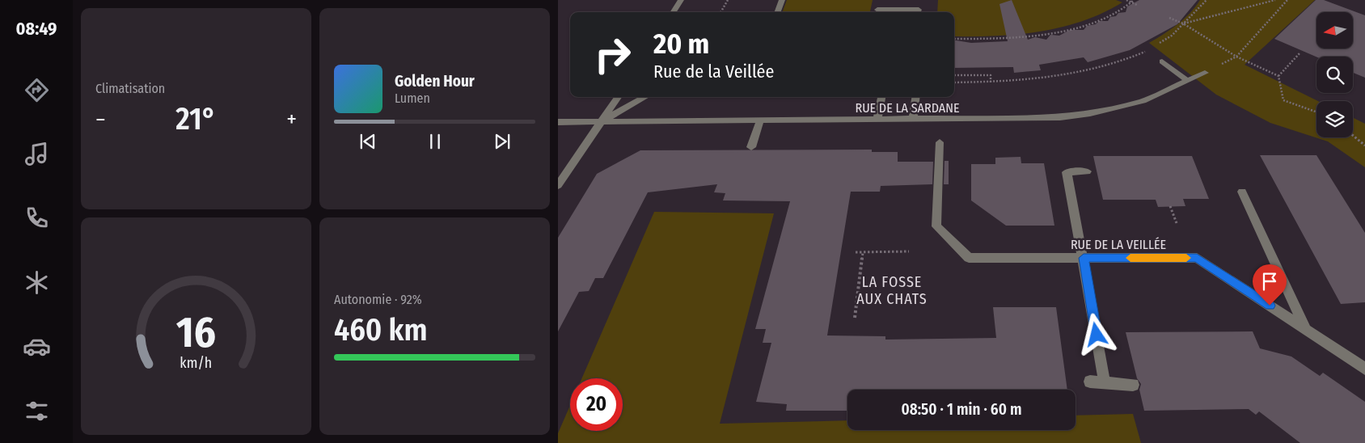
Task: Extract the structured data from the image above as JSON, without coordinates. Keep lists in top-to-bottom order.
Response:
{
  "streets": {
    "street": ["RUE DE LA SARDANE", "RUE DE LA VEILLÉE"]
  },
  "districts": ["LA FOSSE AUX CHATS"],
  "north": "left",
  "page": {
    "tabs": "08:49",
    "tile": [
      "Climatisation",
      ["Autonomie · 92%", "460 km"]
    ],
    "turn": ["20 m", "Rue de la Veillée"],
    "song": ["Golden Hour", "Lumen"],
    "heat": ["−", "21°", "+"],
    "limit": "20",
    "trip": "08:50 · 1 min · 60 m",
    "gauge": ["16", "km/h"]
  }
}
